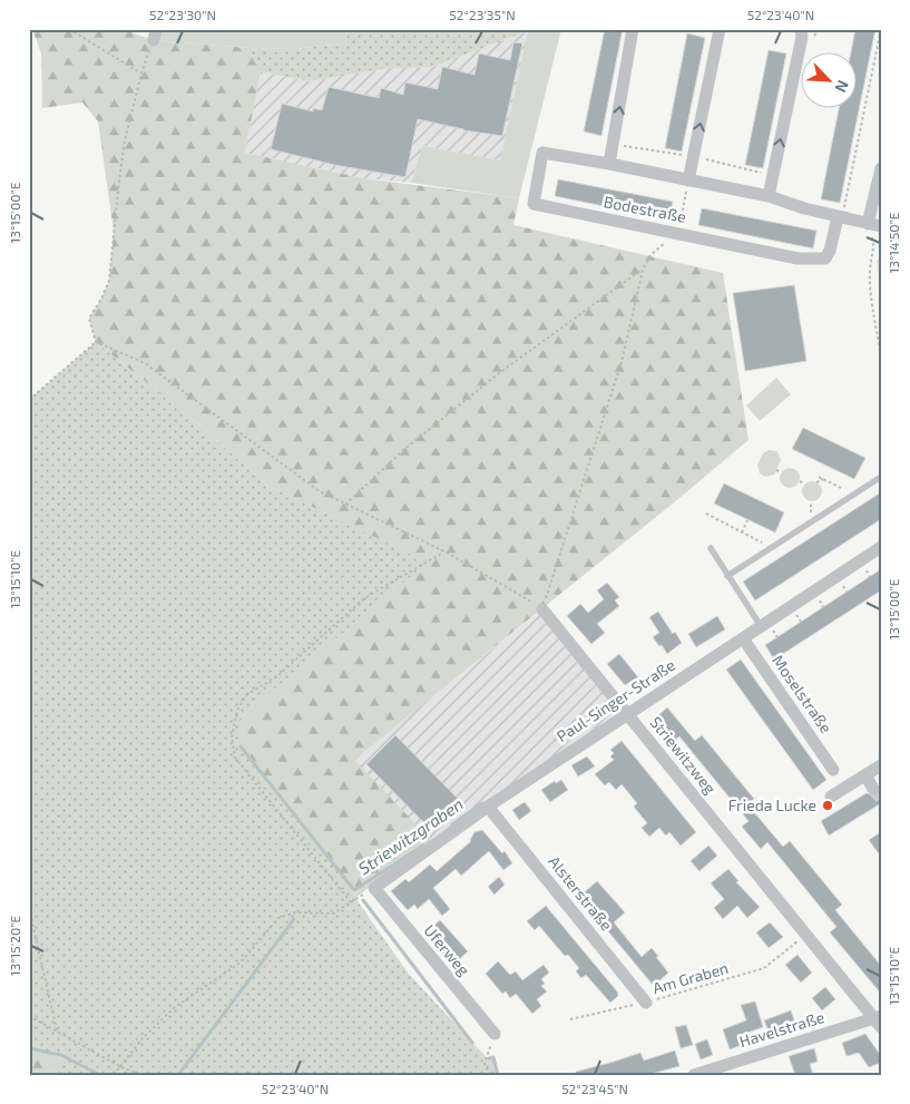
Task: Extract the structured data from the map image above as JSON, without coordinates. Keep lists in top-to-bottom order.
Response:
{
  "streets": {
    "street": [
      "Bodestraße",
      "Moselstraße",
      "Paul-Singer-Straße",
      "Striewitzweg",
      "Alsterstraße",
      "Uferweg",
      "Havelstraße"
    ],
    "path": ["Am Graben"]
  },
  "crossings": [
    ["Moselstraße", "Paul-Singer-Straße"],
    ["Paul-Singer-Straße", "Striewitzweg"],
    ["Paul-Singer-Straße", "Alsterstraße"],
    ["Paul-Singer-Straße", "Uferweg"],
    ["Striewitzweg", "Am Graben"],
    ["Striewitzweg", "Havelstraße"],
    ["Alsterstraße", "Am Graben"]
  ],
  "water": ["Striewitzgraben"],
  "places": ["Frieda Lucke"],
  "north": "bottom right",
  "coordinates": [
    "52°23'30\"N",
    "52°23'35\"N",
    "52°23'40\"N",
    "13°15'00\"E",
    "13°14'50\"E",
    "13°15'10\"E",
    "13°15'20\"E",
    "52°23'45\"N"
  ]
}
